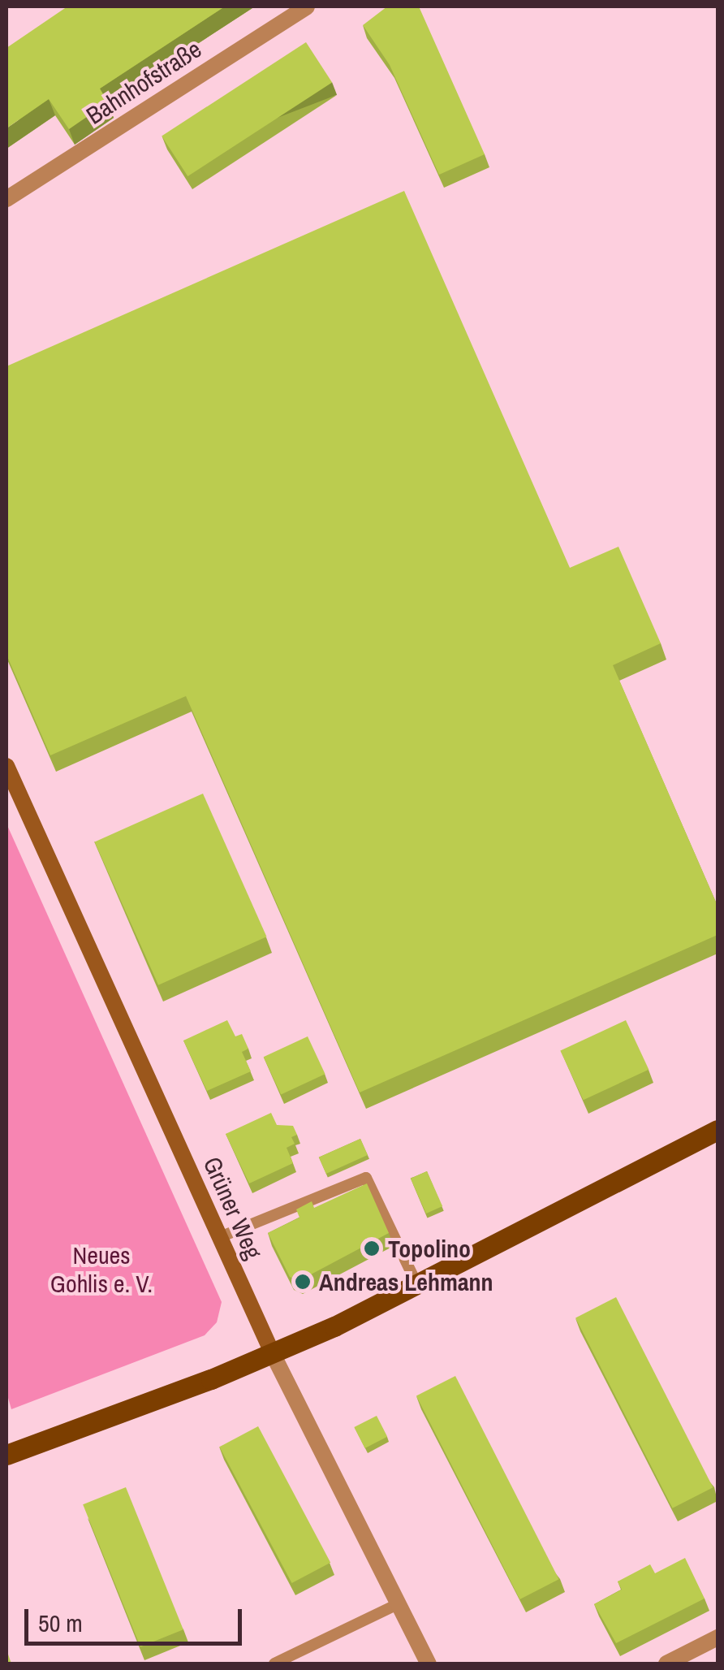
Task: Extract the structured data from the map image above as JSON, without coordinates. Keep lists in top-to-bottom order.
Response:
{
  "streets": {
    "street": ["Bahnhofstraße", "Grüner Weg"]
  },
  "parks": ["Neues Gohlis e. V."],
  "places": ["Topolino", "Andreas Lehmann"],
  "scale_bar": "50 m"
}
